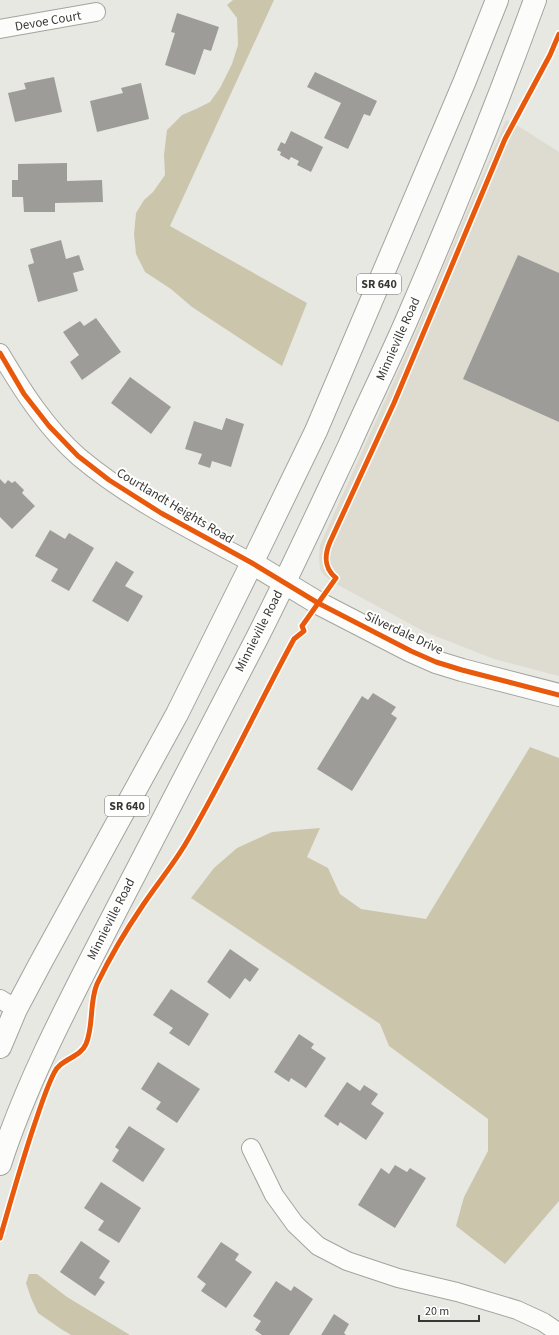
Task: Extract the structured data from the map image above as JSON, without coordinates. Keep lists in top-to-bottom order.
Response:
{
  "streets": {
    "main road": ["SR 640", "Minnieville Road", "Silverdale Drive"],
    "street": ["Devoe Court", "Courtlandt Heights Road"]
  },
  "crossings": [
    ["SR 640", "Courtlandt Heights Road"],
    ["SR 640", "Silverdale Drive"],
    ["Minnieville Road", "Silverdale Drive"],
    ["Courtlandt Heights Road", "Silverdale Drive"]
  ],
  "scale_bar": "20 m"
}
